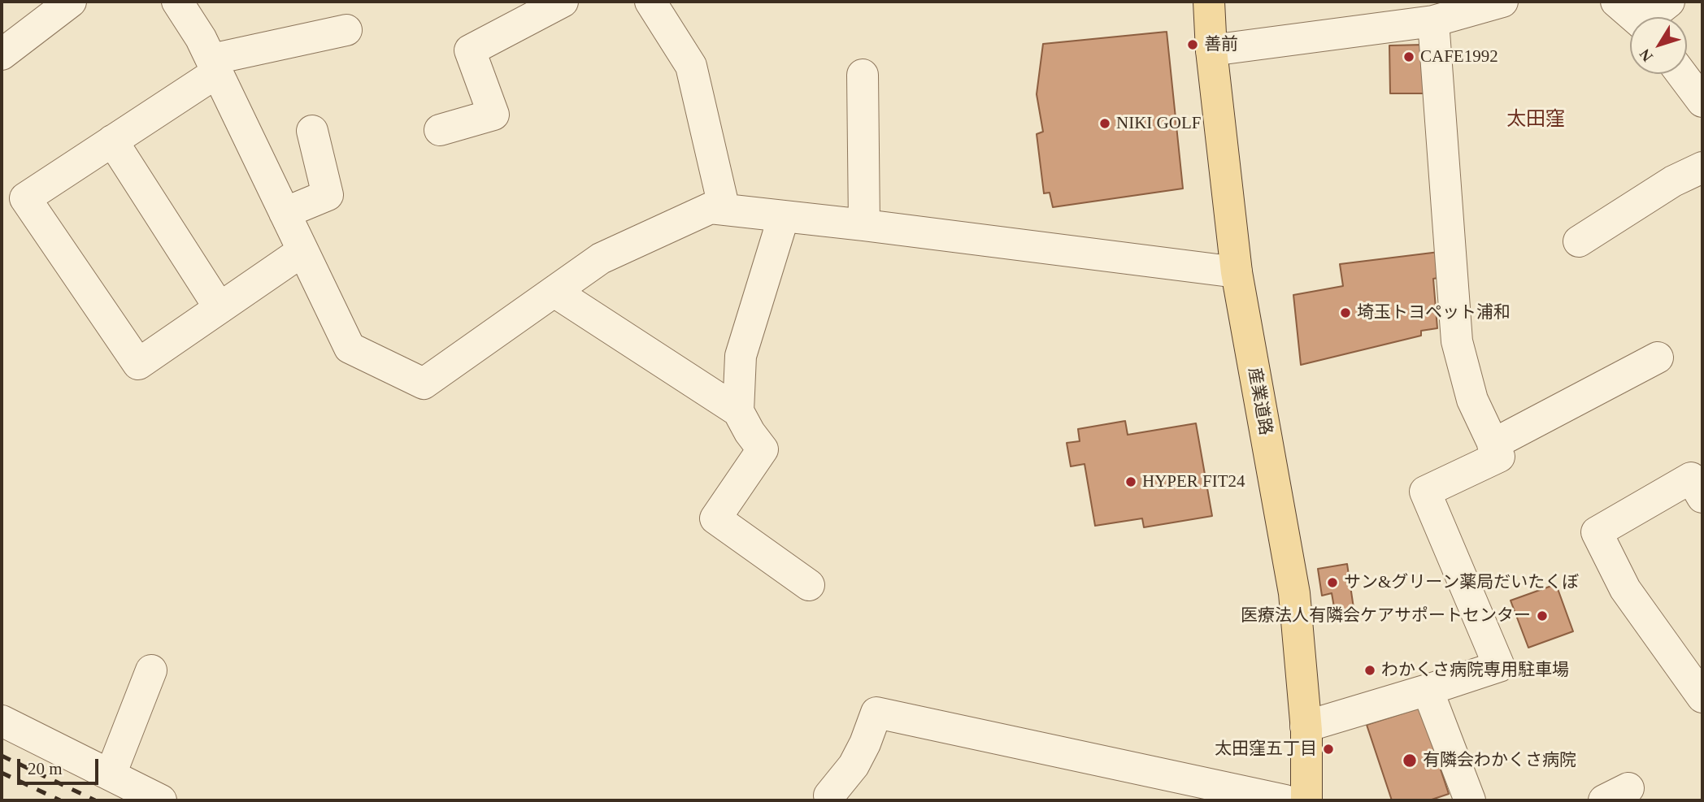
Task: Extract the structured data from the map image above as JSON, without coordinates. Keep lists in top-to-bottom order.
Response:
{
  "streets": {
    "main road": ["産業道路"]
  },
  "districts": ["太田窪"],
  "places": [
    "善前",
    "CAFE1992",
    "NIKI GOLF",
    "埼玉トヨペット浦和",
    "HYPER FIT24",
    "サン&グリーン薬局だいたくぼ",
    "医療法人有隣会ケアサポートセンター",
    "わかくさ病院専用駐車場",
    "太田窪五丁目",
    "有隣会わかくさ病院"
  ],
  "scale_bar": "20 m",
  "north": "bottom left"
}
